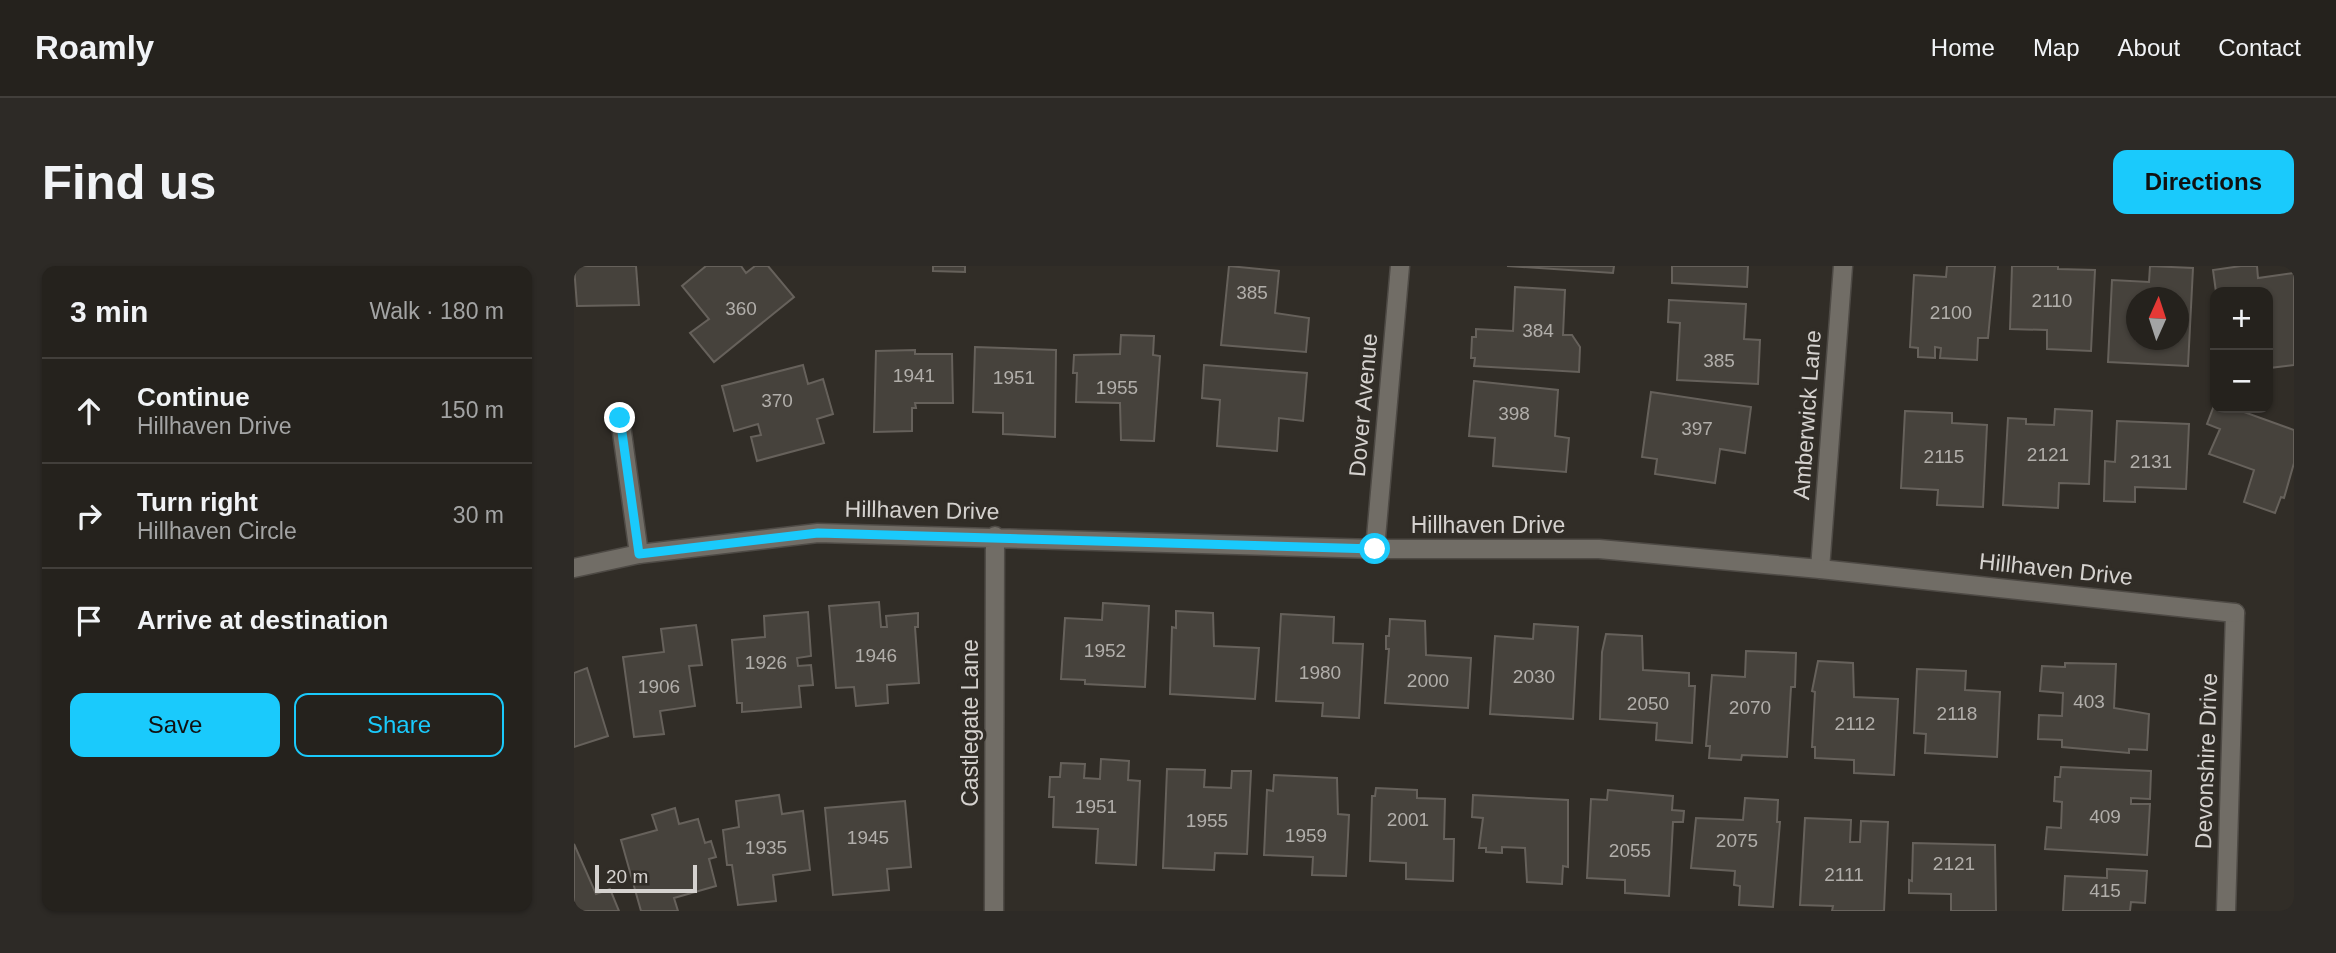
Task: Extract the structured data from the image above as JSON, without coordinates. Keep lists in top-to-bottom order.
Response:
{
  "streets": {
    "street": [
      "Dover Avenue",
      "Amberwick Lane",
      "Hillhaven Drive",
      "Castlegate Lane",
      "Devonshire Drive"
    ]
  },
  "crossings": [
    ["Dover Avenue", "Hillhaven Drive"],
    ["Amberwick Lane", "Hillhaven Drive"],
    ["Hillhaven Drive", "Castlegate Lane"],
    ["Hillhaven Drive", "Devonshire Drive"]
  ],
  "house_numbers": [
    "385",
    "2110",
    "360",
    "2100",
    "384",
    "385",
    "1941",
    "1951",
    "1955",
    "370",
    "398",
    "397",
    "2121",
    "2115",
    "2131",
    "1952",
    "1946",
    "1926",
    "1980",
    "2030",
    "2000",
    "1906",
    "403",
    "2050",
    "2070",
    "2118",
    "2112",
    "1951",
    "409",
    "2001",
    "1955",
    "1959",
    "1945",
    "2075",
    "1935",
    "2055",
    "2121",
    "2111",
    "415"
  ],
  "scale_bar": "20 m",
  "north": "top",
  "page": {
    "header": "Roamly",
    "nav": [
      "Home",
      "Map",
      "About",
      "Contact"
    ],
    "buttons": [
      "Directions",
      ["Save", "Share"]
    ],
    "title": "Find us",
    "heading": ["3 min", "Walk · 180 m"],
    "map_buttons": ["+", "−"],
    "list": [
      ["Continue", "Hillhaven Drive", "150 m"],
      ["Turn right", "Hillhaven Circle", "30 m"],
      "Arrive at destination"
    ],
    "scale": "20 m"
  }
}
